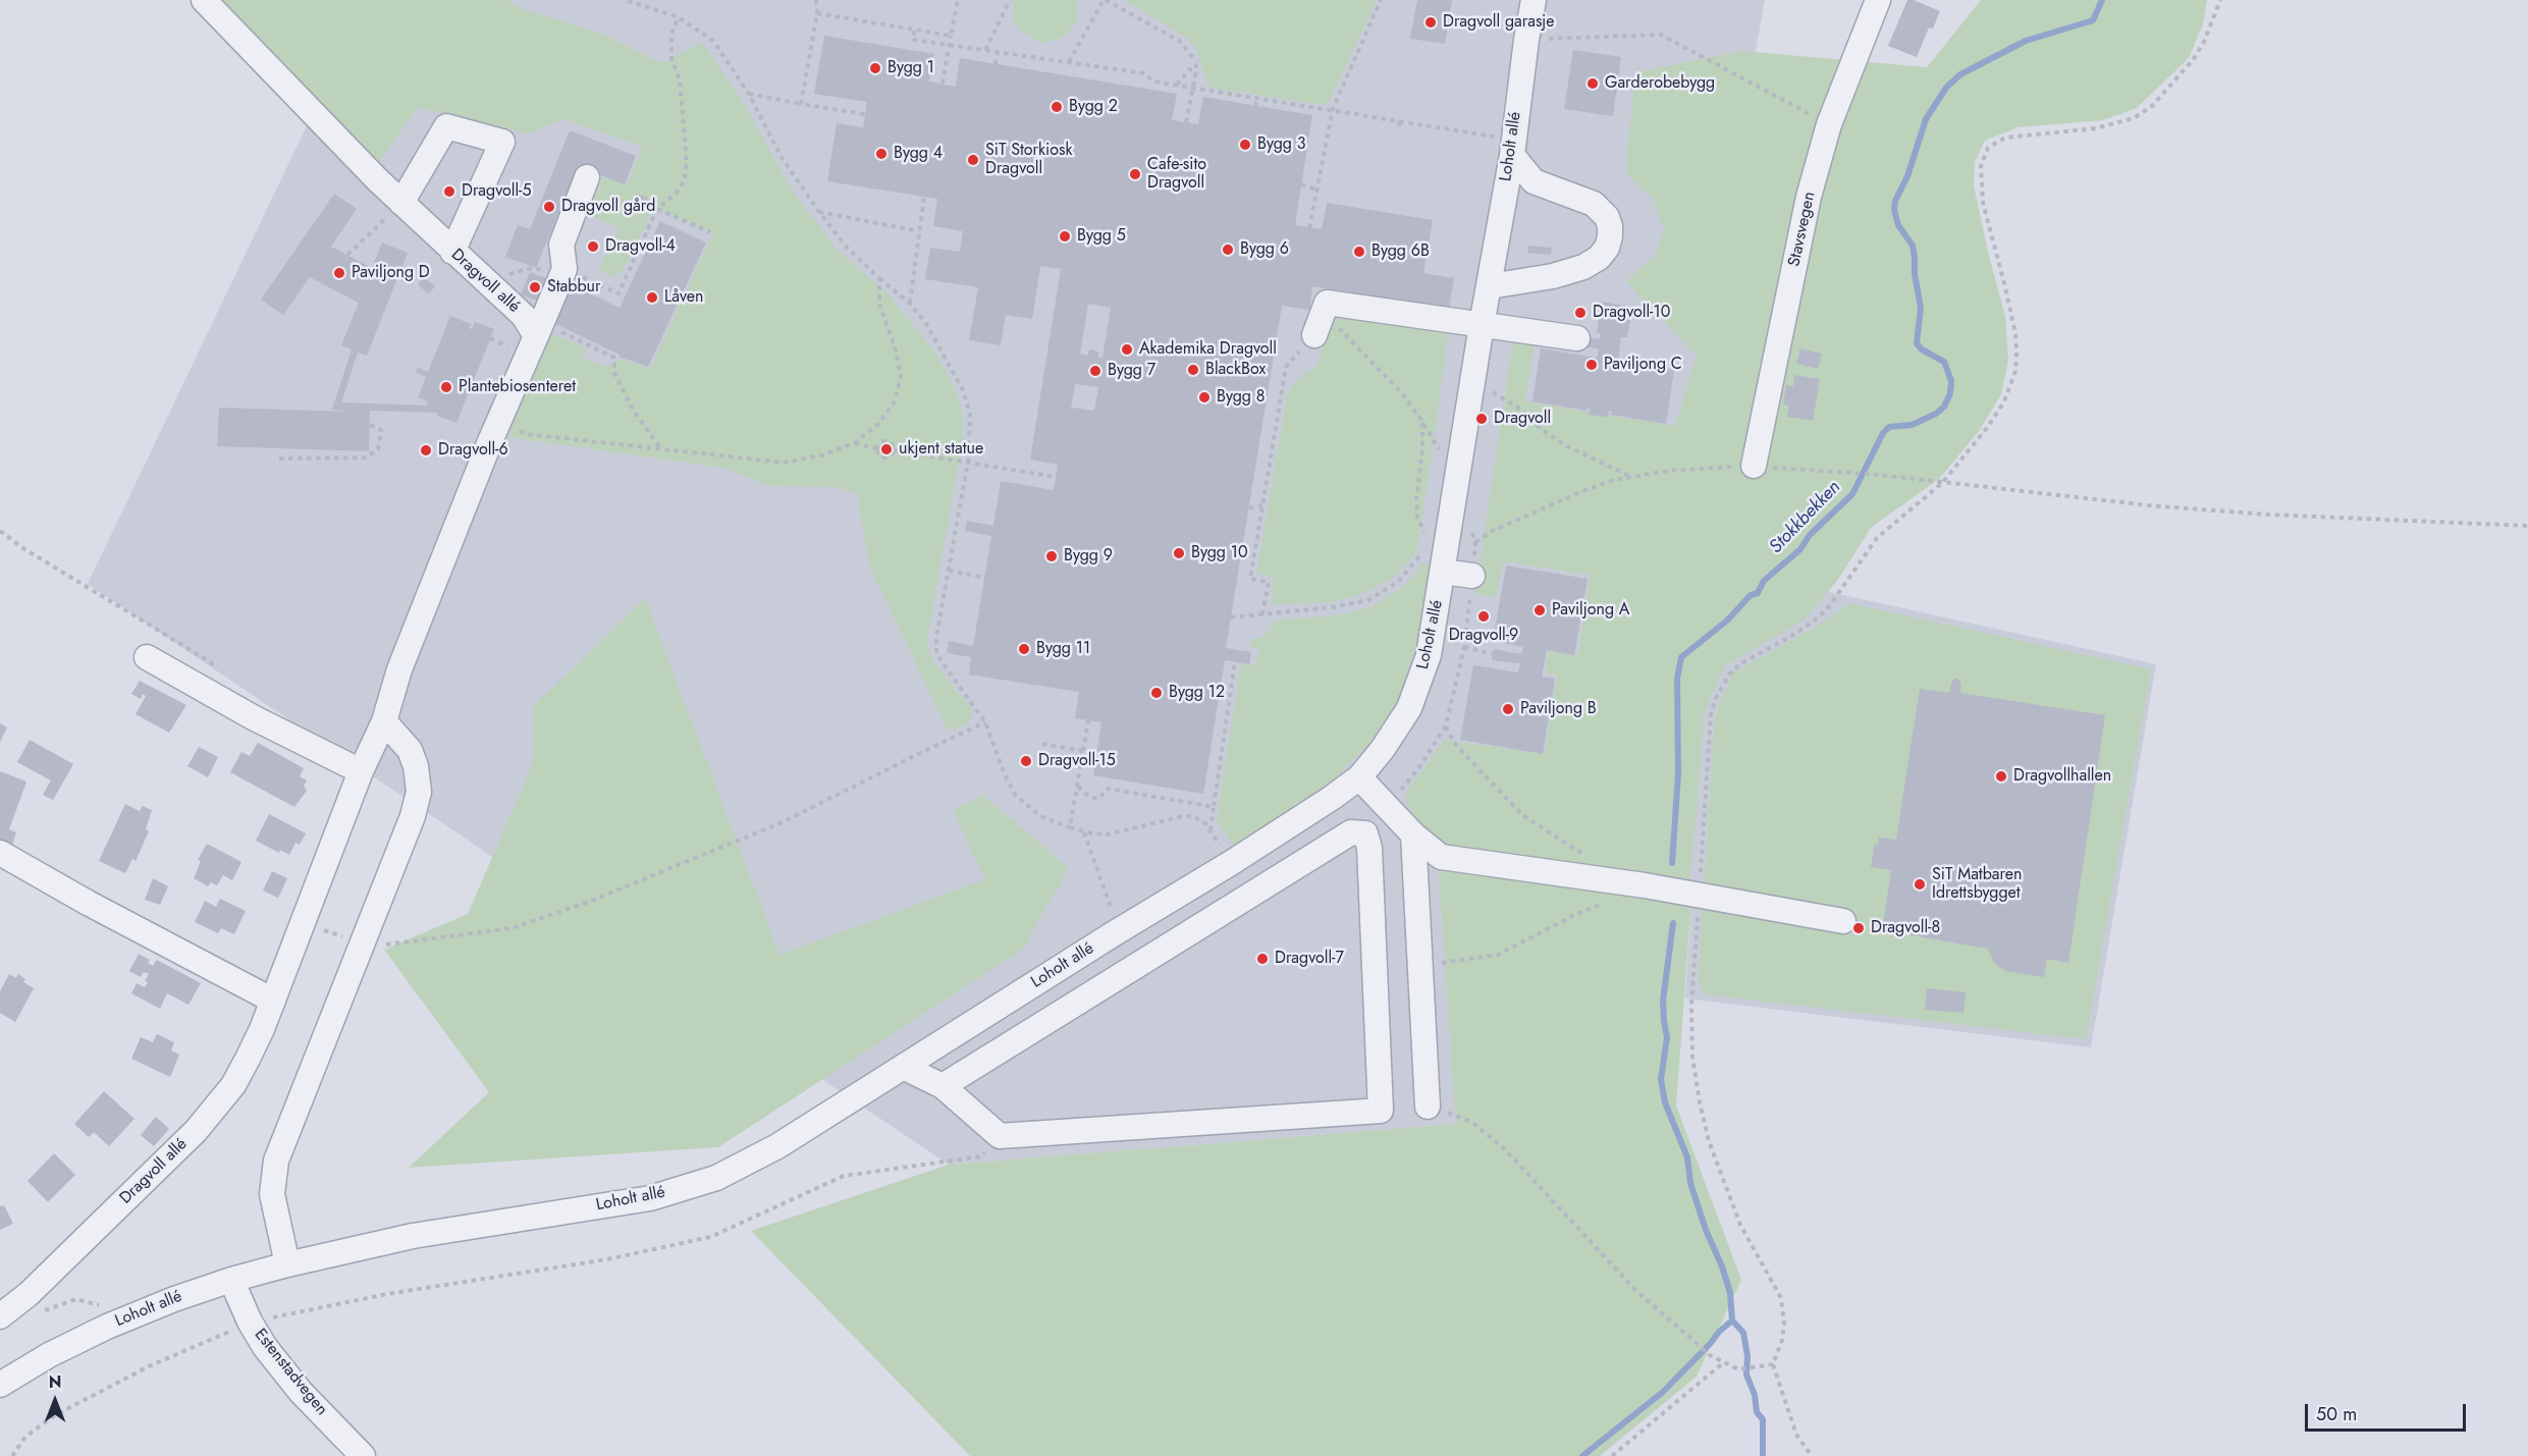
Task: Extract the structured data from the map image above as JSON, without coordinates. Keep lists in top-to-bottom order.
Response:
{
  "streets": {
    "street": [
      "Loholt allé",
      "Stavsvegen",
      "Dragvoll allé",
      "Estenstadvegen"
    ]
  },
  "crossings": [
    ["Loholt allé", "Estenstadvegen"]
  ],
  "water": ["Stokkbekken"],
  "places": [
    "Dragvoll garasje",
    "Bygg 1",
    "Garderobebygg",
    "Bygg 2",
    "Bygg 3",
    "Bygg 4",
    "SiT Storkiosk Dragvoll",
    "Cafe-sito Dragvoll",
    "Dragvoll-5",
    "Dragvoll gård",
    "Bygg 5",
    "Dragvoll-4",
    "Bygg 6",
    "Bygg 6B",
    "Paviljong D",
    "Stabbur",
    "Låven",
    "Dragvoll-10",
    "Akademika Dragvoll",
    "Paviljong C",
    "BlackBox",
    "Bygg 7",
    "Plantebiosenteret",
    "Bygg 8",
    "Dragvoll",
    "ukjent statue",
    "Dragvoll-6",
    "Bygg 10",
    "Bygg 9",
    "Paviljong A",
    "Dragvoll-9",
    "Bygg 11",
    "Bygg 12",
    "Paviljong B",
    "Dragvoll-15",
    "Dragvollhallen",
    "SiT Matbaren Idrettsbygget",
    "Dragvoll-8",
    "Dragvoll-7"
  ],
  "scale_bar": "50 m",
  "north": "top"
}
